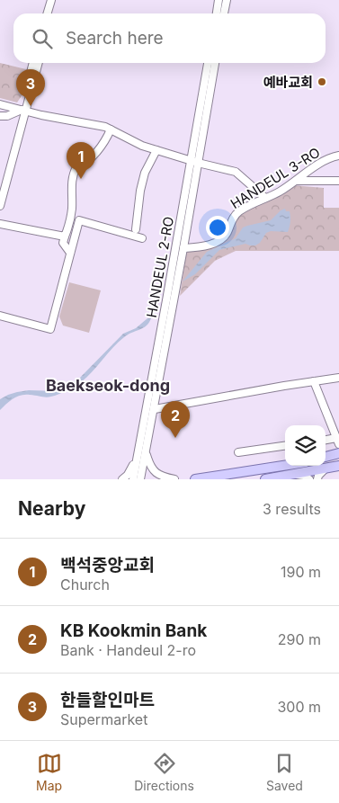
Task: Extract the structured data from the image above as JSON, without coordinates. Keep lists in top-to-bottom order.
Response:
{
  "streets": {
    "street": ["HANDEUL 3-RO", "HANDEUL 2-RO"]
  },
  "crossings": [
    ["HANDEUL 3-RO", "HANDEUL 2-RO"]
  ],
  "districts": ["Baekseok-dong"],
  "places": ["예바교회"],
  "page": {
    "search": "Search here",
    "pins": ["3", "1", "2"],
    "heading": ["Nearby", "3 results"],
    "list": [
      {
        "mark": "1",
        "name": "백석중앙교회",
        "note": "Church",
        "value": "190 m"
      },
      {
        "mark": "2",
        "name": "KB Kookmin Bank",
        "note": "Bank · Handeul 2-ro",
        "value": "290 m"
      },
      {
        "mark": "3",
        "name": "한들할인마트",
        "note": "Supermarket",
        "value": "300 m"
      }
    ],
    "nav": ["Map", "Directions", "Saved"]
  }
}
